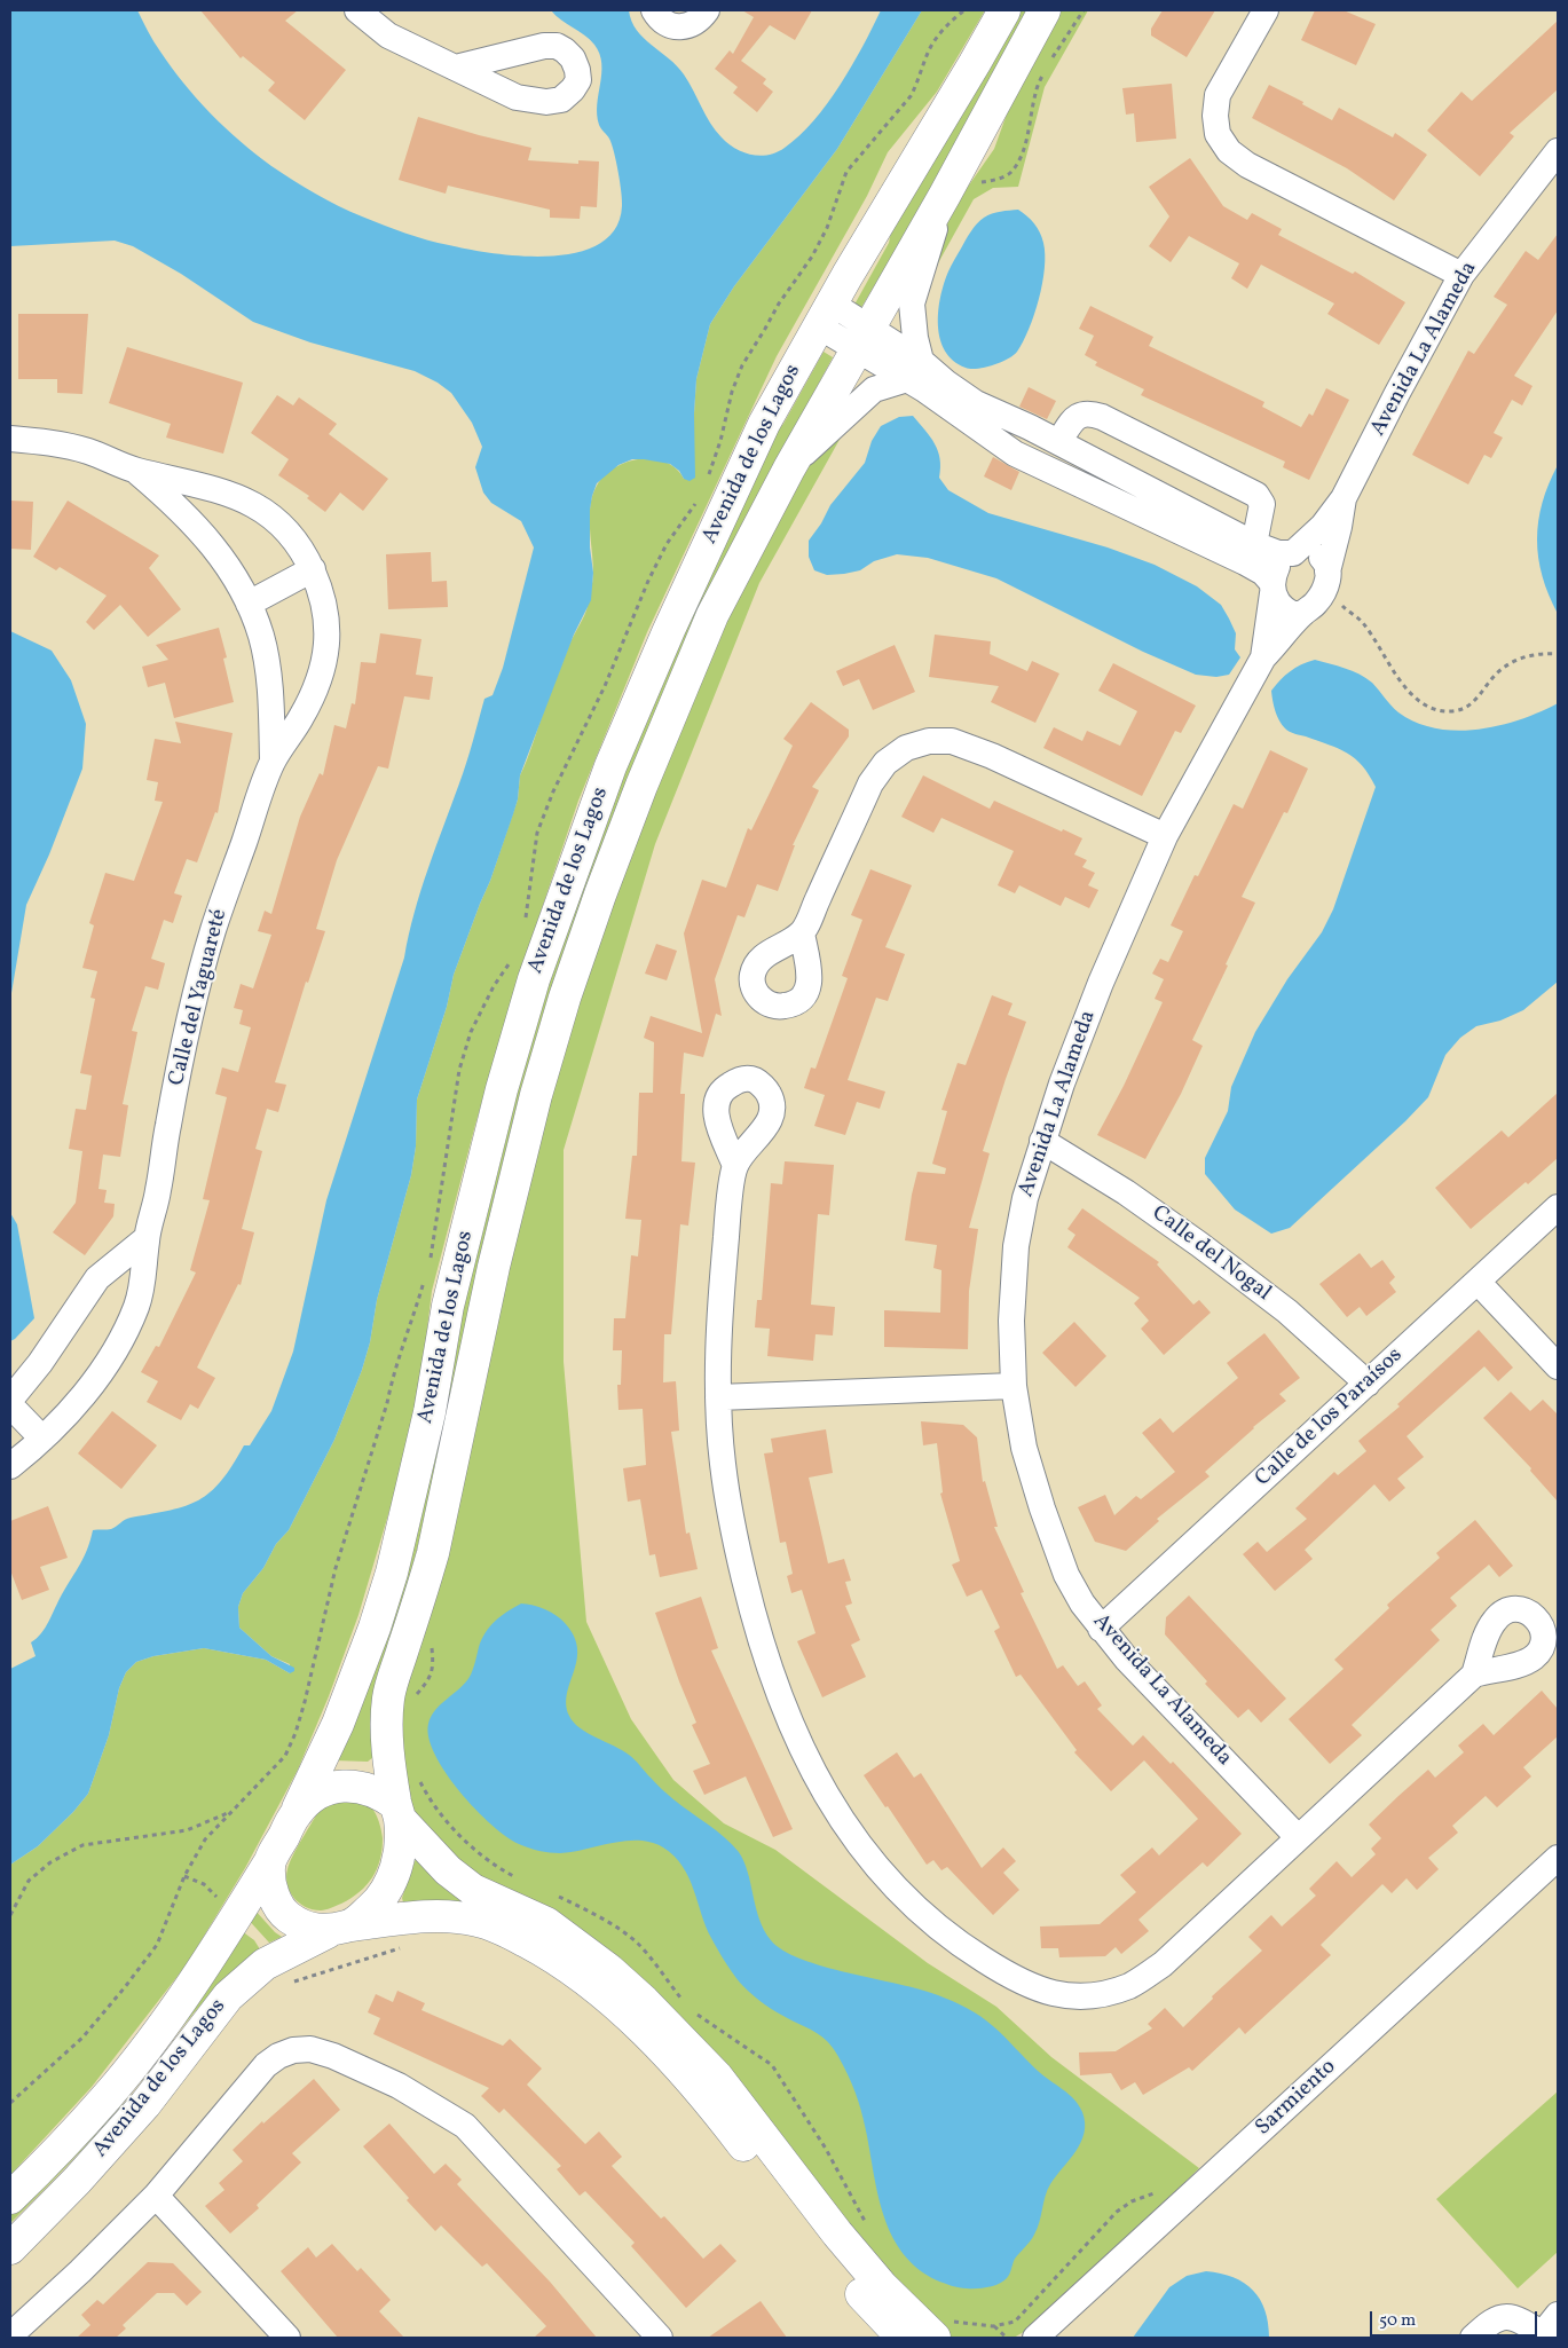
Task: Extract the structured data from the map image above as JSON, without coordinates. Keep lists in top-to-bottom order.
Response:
{
  "streets": {
    "street": [
      "Avenida La Alameda",
      "Avenida de los Lagos",
      "Calle del Yaguareté",
      "Calle del Nogal",
      "Calle de los Paraísos",
      "Sarmiento"
    ]
  },
  "crossings": [
    ["Avenida La Alameda", "Calle del Nogal"],
    ["Avenida La Alameda", "Calle de los Paraísos"],
    ["Calle del Nogal", "Calle de los Paraísos"]
  ],
  "scale_bar": "50 m"
}
